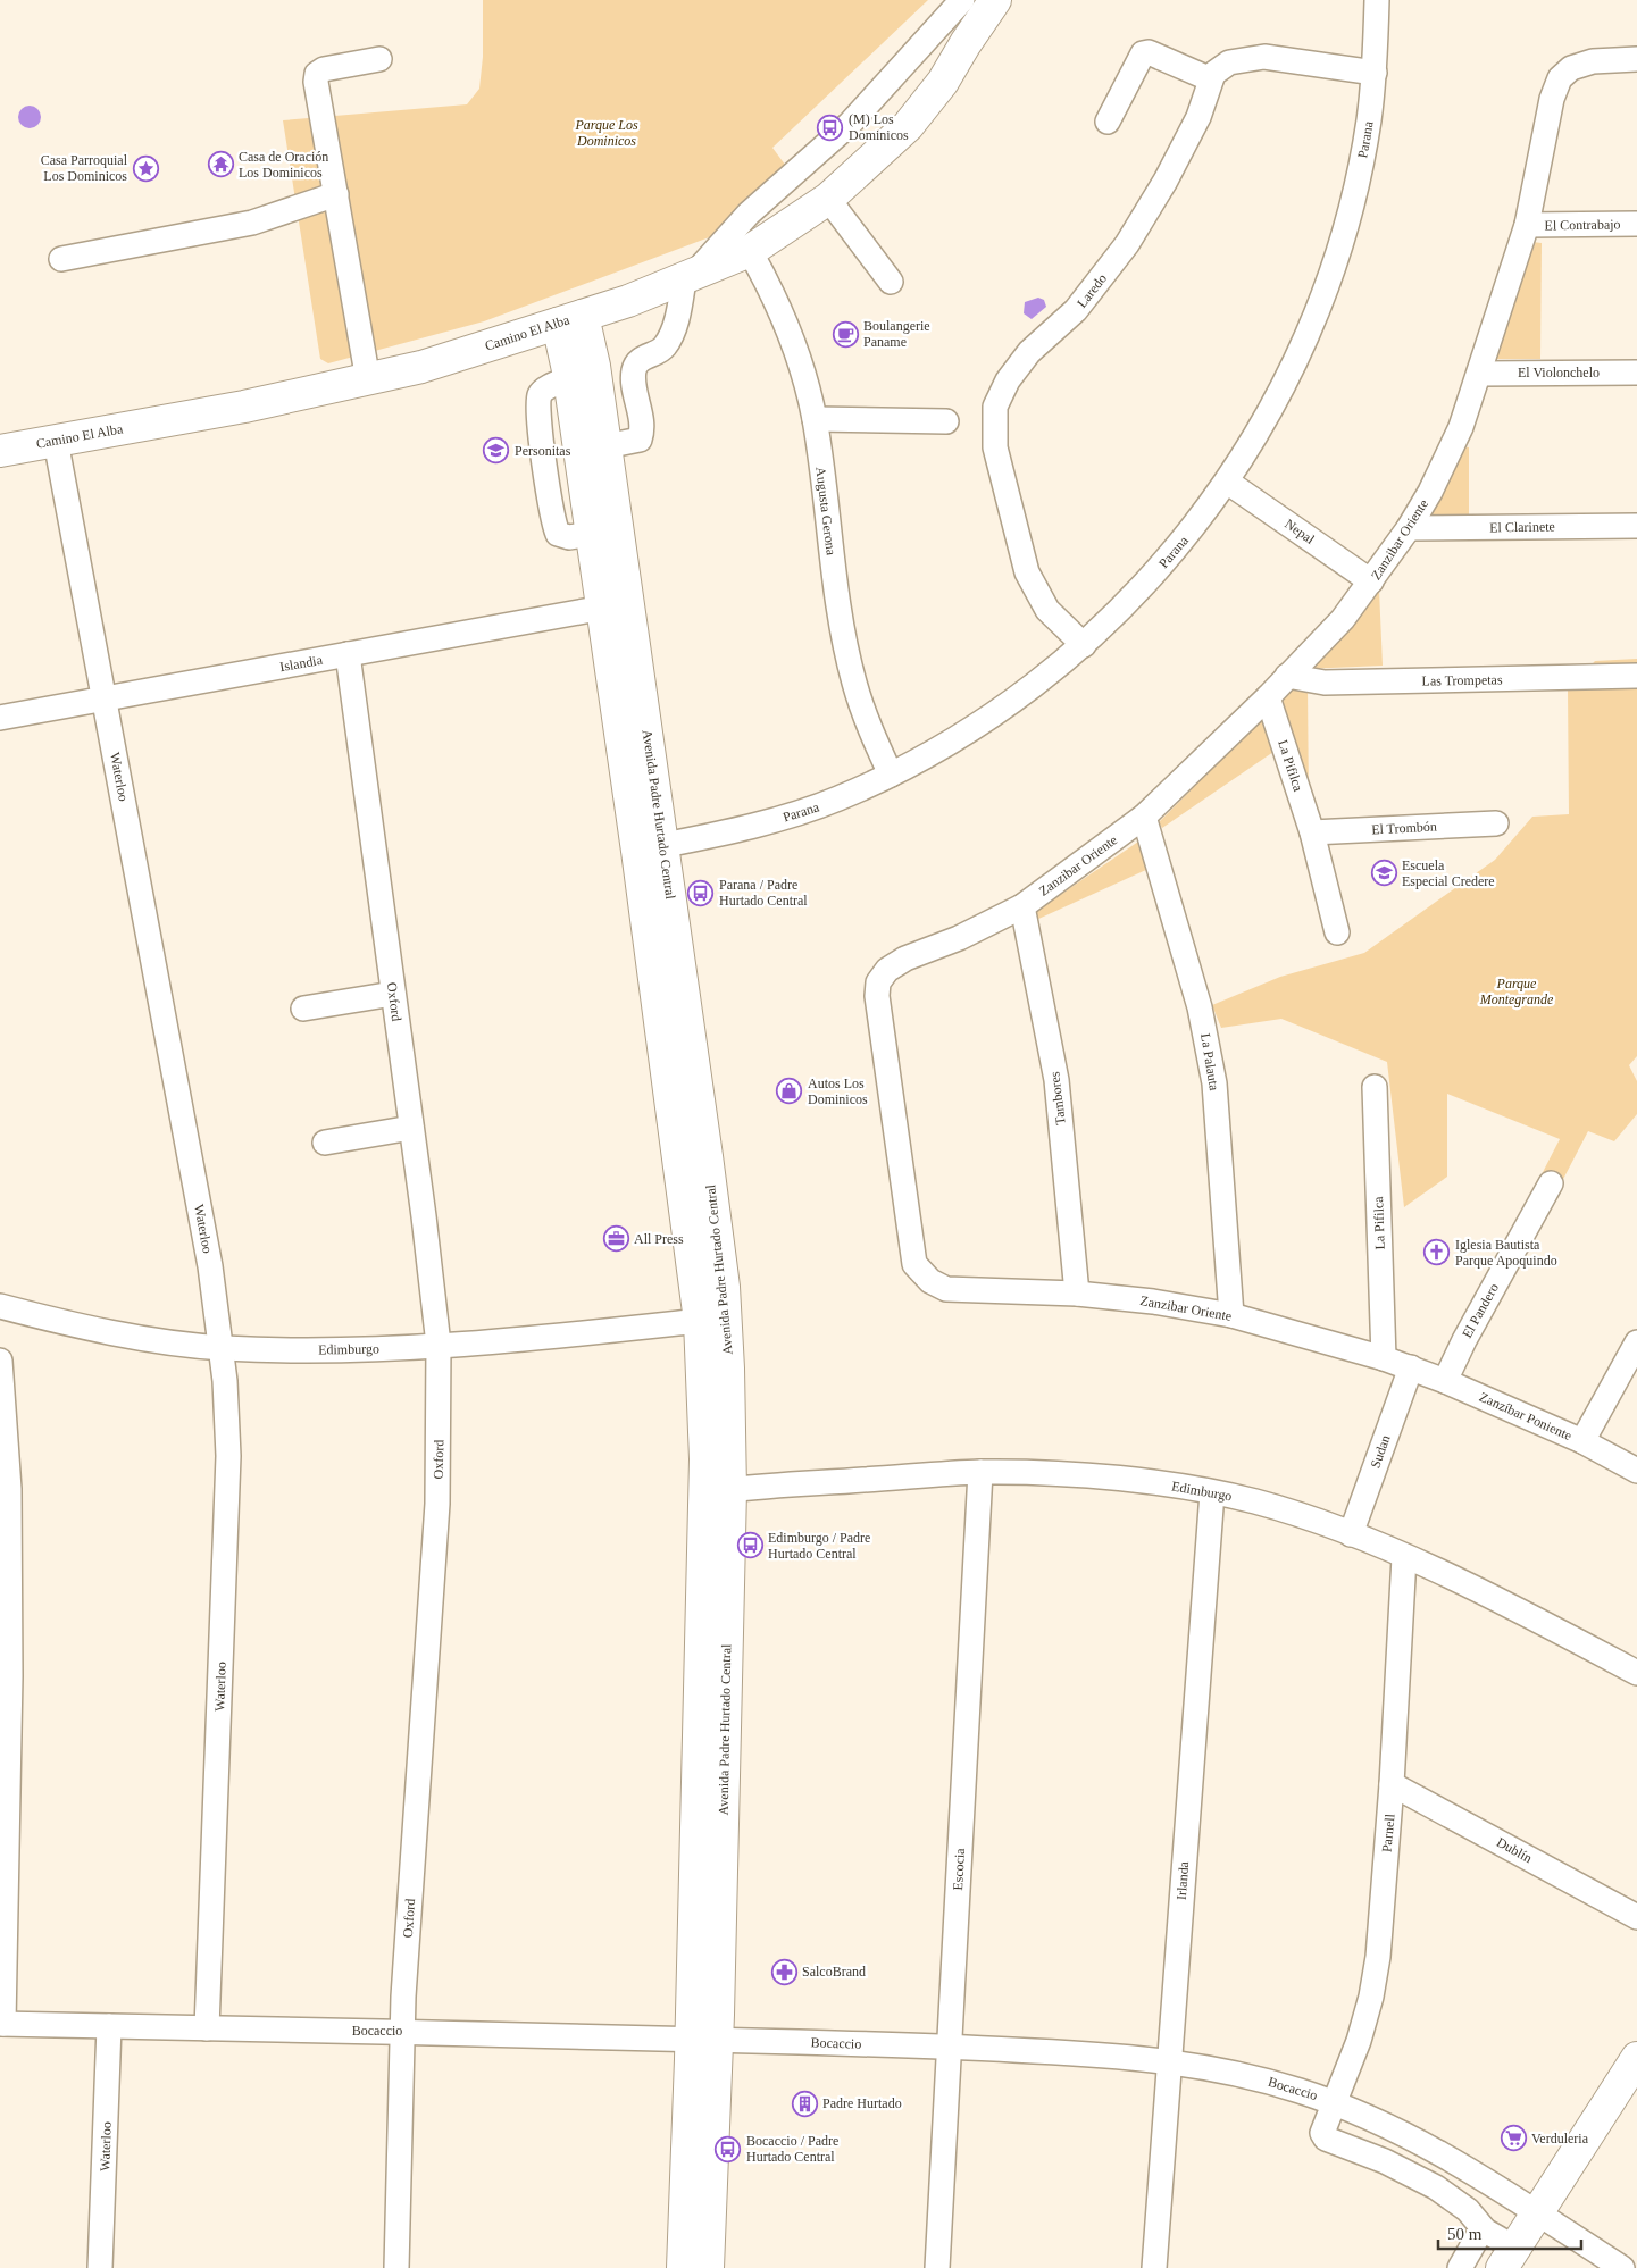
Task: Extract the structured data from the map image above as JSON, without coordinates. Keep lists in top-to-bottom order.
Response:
{
  "streets": {
    "main road": ["Camino El Alba", "Avenida Padre Hurtado Central"],
    "street": [
      "Parana",
      "El Contrabajo",
      "Laredo",
      "El Violonchelo",
      "Augusta Gerona",
      "El Clarinete",
      "Nepal",
      "Zanzibar Oriente",
      "Islandia",
      "Las Trompetas",
      "La Pifilca",
      "Waterloo",
      "El Trombón",
      "Oxford",
      "La Palauta",
      "Tambores",
      "El Pandero",
      "Edimburgo",
      "Zanzíbar Poniente",
      "Sudan",
      "Parnell",
      "Dublín",
      "Escocia",
      "Irlanda",
      "Bocaccio"
    ]
  },
  "crossings": [
    ["Parana", "Laredo"],
    ["Parana", "Augusta Gerona"],
    ["Parana", "Nepal"],
    ["Parana", "Avenida Padre Hurtado Central"],
    ["El Contrabajo", "Zanzibar Oriente"],
    ["Camino El Alba", "Augusta Gerona"],
    ["Camino El Alba", "Waterloo"],
    ["Camino El Alba", "Avenida Padre Hurtado Central"],
    ["El Violonchelo", "Zanzibar Oriente"],
    ["El Clarinete", "Zanzibar Oriente"],
    ["Nepal", "Zanzibar Oriente"],
    ["Zanzibar Oriente", "Las Trompetas"],
    ["Zanzibar Oriente", "La Pifilca"],
    ["Zanzibar Oriente", "La Palauta"],
    ["Zanzibar Oriente", "Tambores"],
    ["Zanzibar Oriente", "Zanzíbar Poniente"],
    ["Zanzibar Oriente", "Sudan"],
    ["Islandia", "Waterloo"],
    ["Islandia", "Avenida Padre Hurtado Central"],
    ["Islandia", "Oxford"],
    ["La Pifilca", "El Trombón"],
    ["Waterloo", "Edimburgo"],
    ["Waterloo", "Bocaccio"],
    ["Avenida Padre Hurtado Central", "Edimburgo"],
    ["Avenida Padre Hurtado Central", "Bocaccio"],
    ["Oxford", "Edimburgo"],
    ["Oxford", "Bocaccio"],
    ["El Pandero", "Zanzíbar Poniente"],
    ["Edimburgo", "Sudan"],
    ["Edimburgo", "Parnell"],
    ["Edimburgo", "Escocia"],
    ["Edimburgo", "Irlanda"],
    ["Zanzíbar Poniente", "Sudan"],
    ["Parnell", "Dublín"],
    ["Parnell", "Bocaccio"],
    ["Escocia", "Bocaccio"],
    ["Irlanda", "Bocaccio"]
  ],
  "parks": ["Parque Los Dominicos", "Parque Montegrande"],
  "places": {
    "bus stop": [
      "(M) Los Dominicos",
      "Parana / Padre Hurtado Central",
      "Edimburgo / Padre Hurtado Central",
      "Bocaccio / Padre Hurtado Central"
    ],
    "temple": ["Casa de Oración Los Dominicos"],
    "place": ["Casa Parroquial Los Dominicos"],
    "cafe": ["Boulangerie Paname"],
    "school or university": ["Personitas", "Escuela Especial Credere"],
    "shop": ["Autos Los Dominicos"],
    "office": ["All Press"],
    "church": ["Iglesia Bautista Parque Apoquindo"],
    "pharmacy": ["SalcoBrand"],
    "building": ["Padre Hurtado"],
    "supermarket": ["Verduleria"]
  },
  "scale_bar": "50 m"
}
